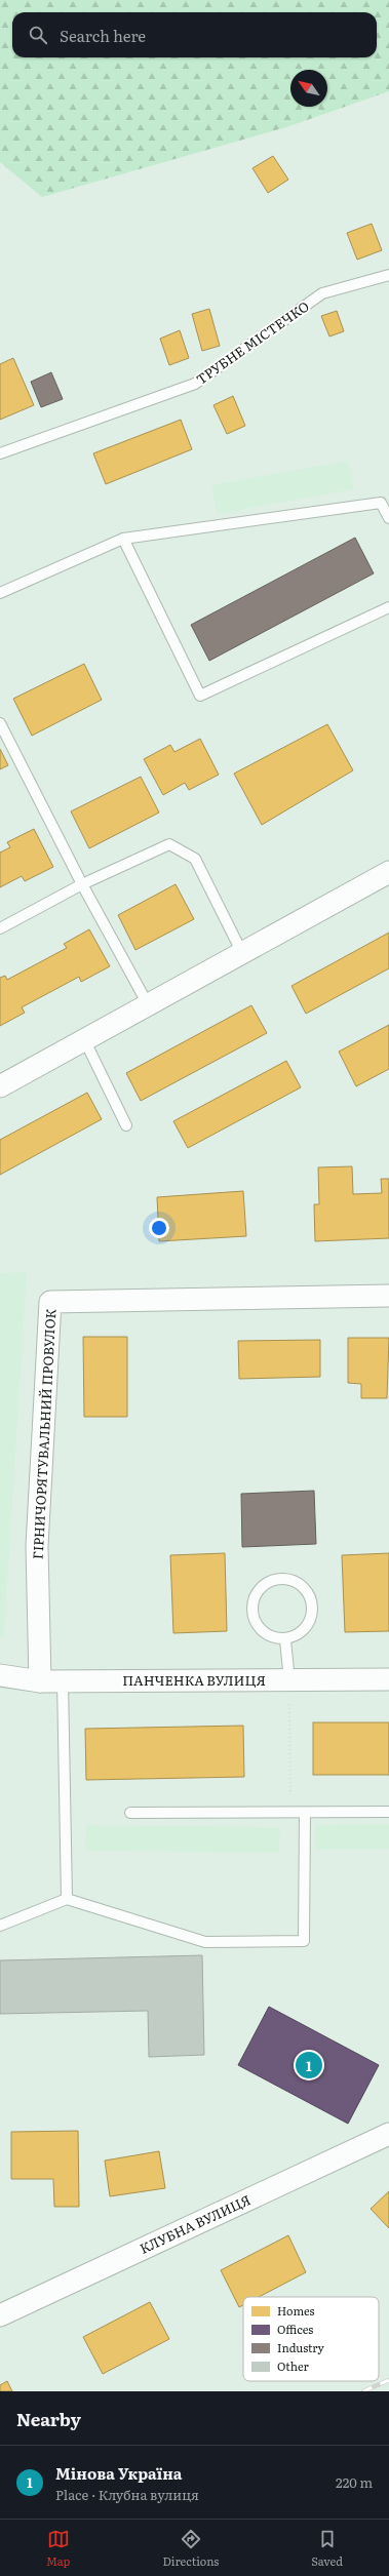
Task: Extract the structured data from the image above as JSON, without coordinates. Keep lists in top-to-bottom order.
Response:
{
  "streets": {
    "street": ["ГІРНИЧОРЯТУВАЛЬНИЙ ПРОВУЛОК", "ПАНЧЕНКА ВУЛИЦЯ", "КЛУБНА ВУЛИЦЯ"],
    "lane": ["ТРУБНЕ МІСТЕЧКО"]
  },
  "crossings": [
    ["ГІРНИЧОРЯТУВАЛЬНИЙ ПРОВУЛОК", "ПАНЧЕНКА ВУЛИЦЯ"]
  ],
  "legend": [
    "Homes",
    "Offices",
    "Industry",
    "Other"
  ],
  "north": "top left",
  "page": {
    "search": "Search here",
    "pins": "1",
    "heading": "Nearby",
    "list": [
      {
        "mark": "1",
        "name": "Мінова Україна",
        "note": "Place · Клубна вулиця",
        "value": "220 m"
      }
    ],
    "nav": ["Map", "Directions", "Saved"]
  }
}
